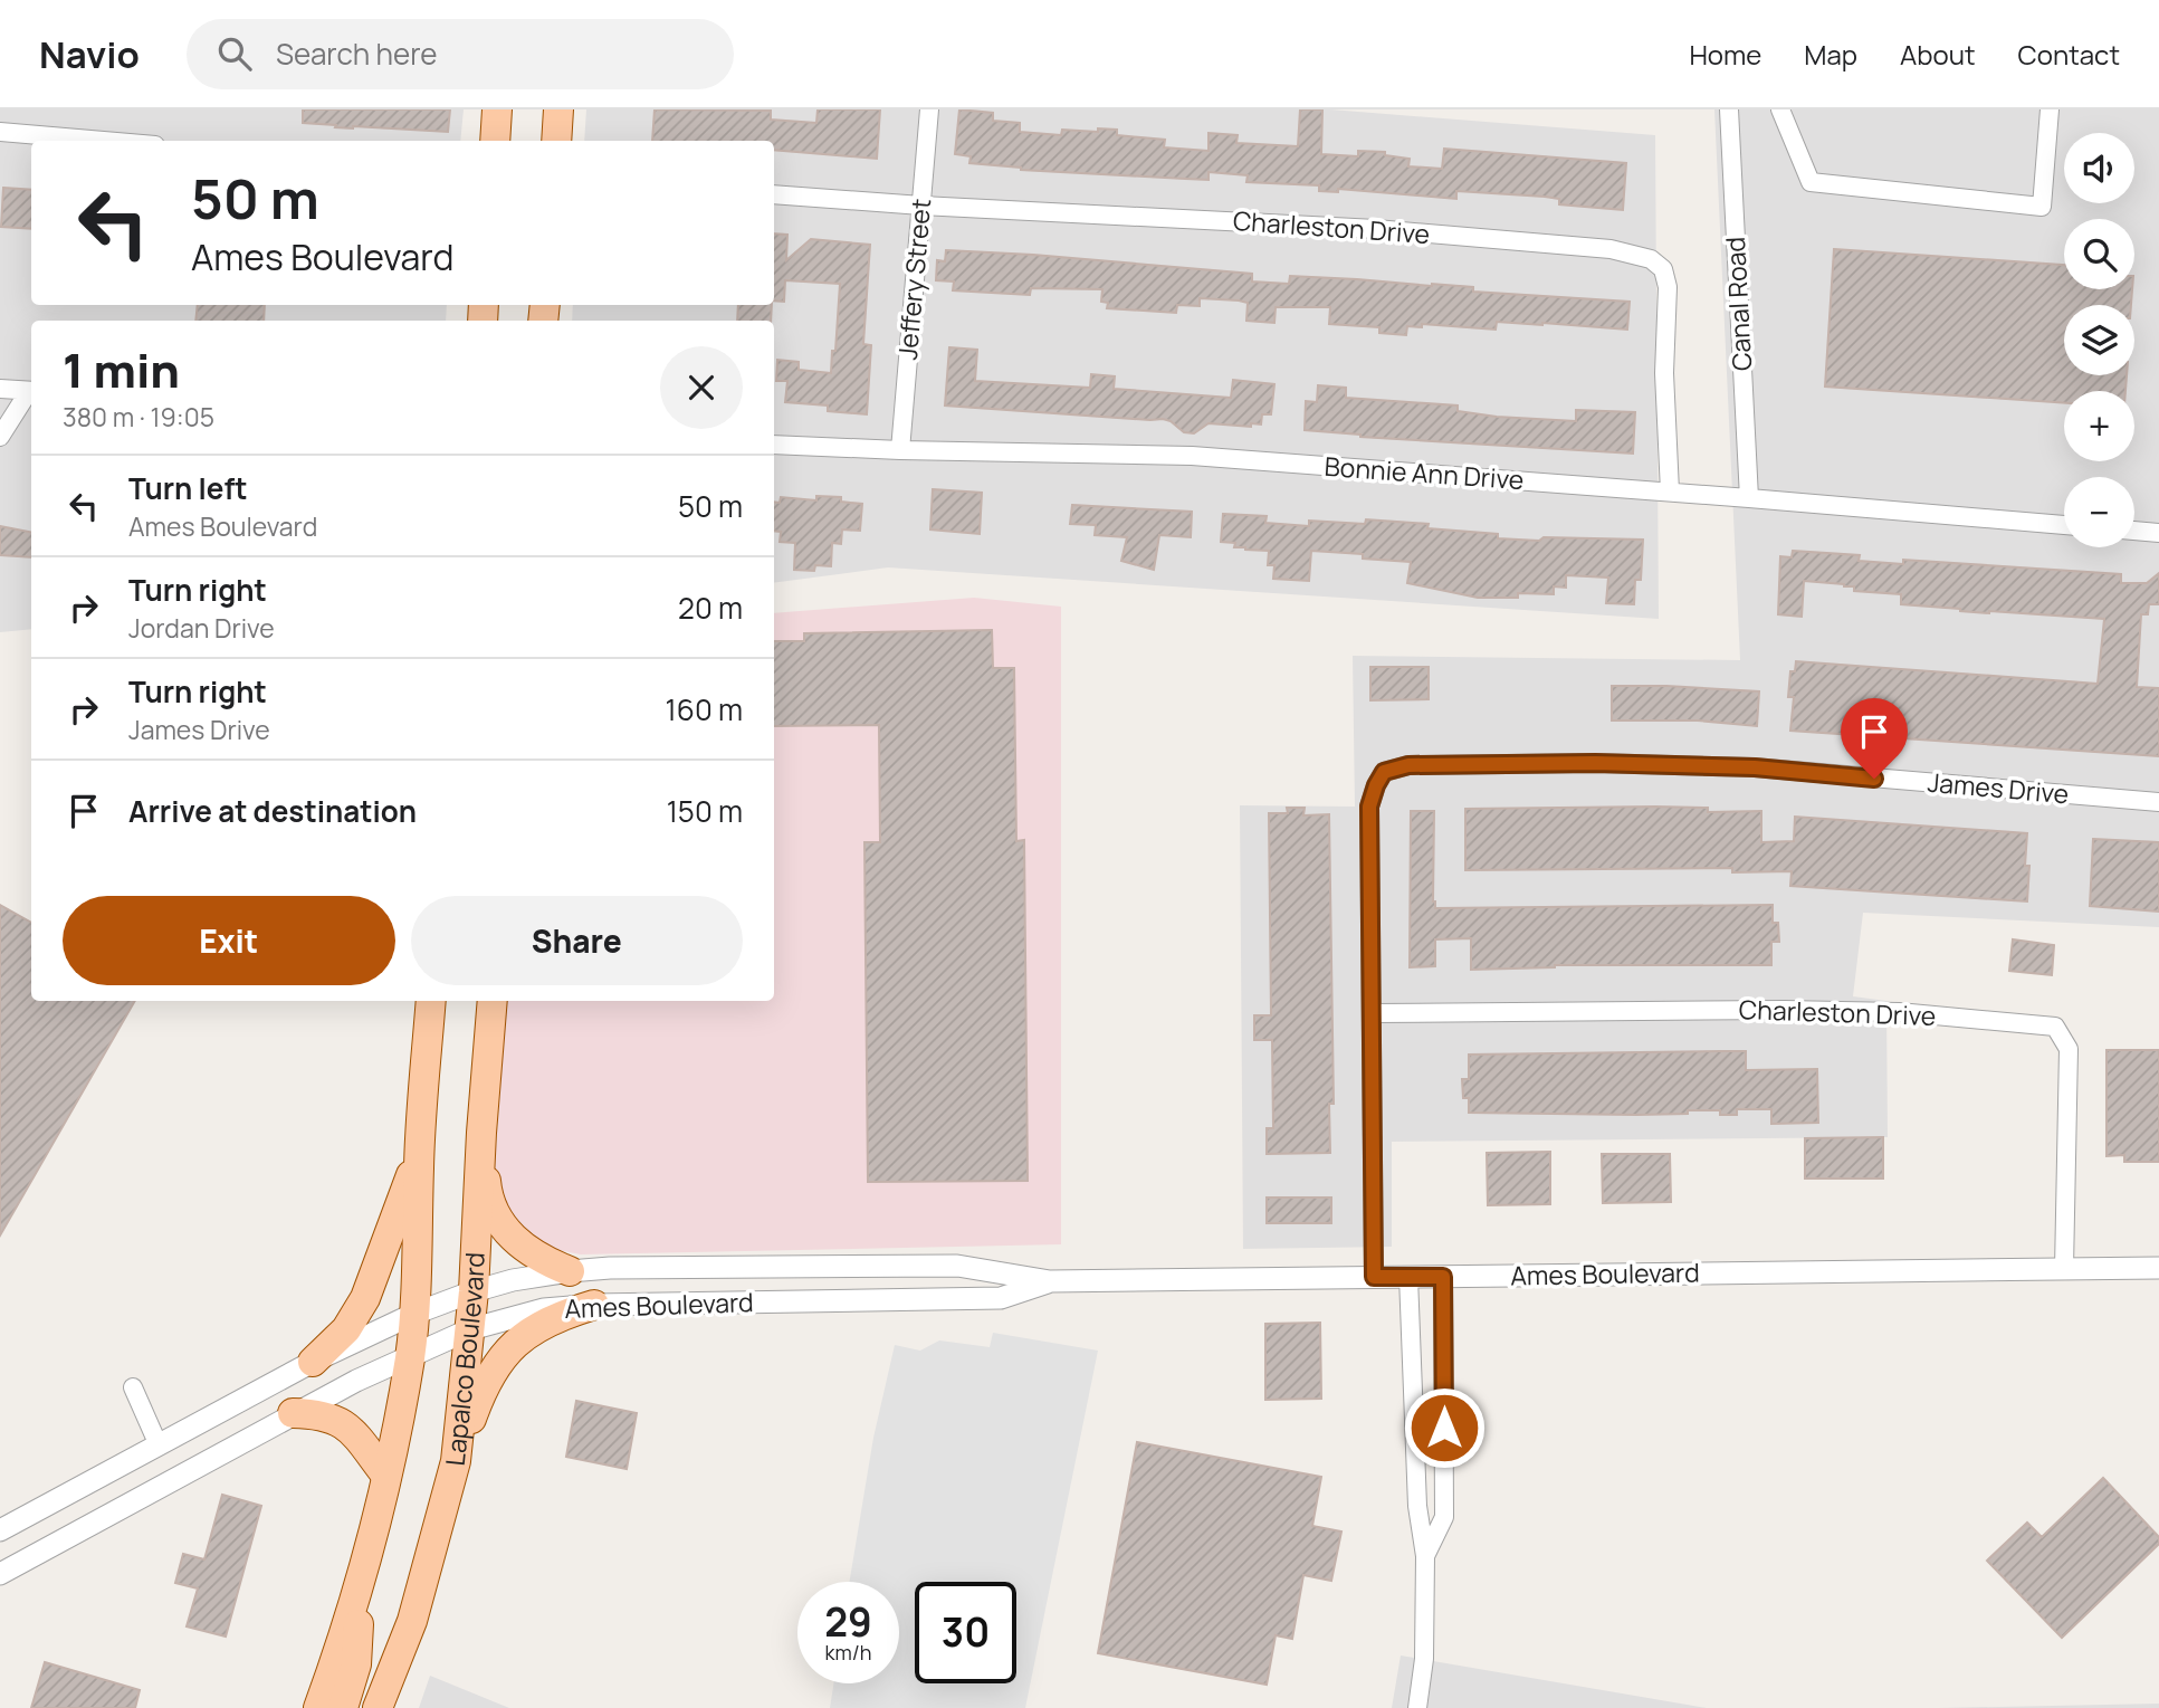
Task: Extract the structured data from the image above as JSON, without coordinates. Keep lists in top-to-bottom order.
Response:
{
  "streets": {
    "main road": ["Lapalco Boulevard"],
    "street": [
      "Charleston Drive",
      "Jeffery Street",
      "Canal Road",
      "Bonnie Ann Drive",
      "James Drive",
      "Ames Boulevard"
    ]
  },
  "crossings": [
    ["Charleston Drive", "Jeffery Street"],
    ["Charleston Drive", "Bonnie Ann Drive"],
    ["Charleston Drive", "James Drive"],
    ["Charleston Drive", "Ames Boulevard"],
    ["Jeffery Street", "Bonnie Ann Drive"],
    ["Canal Road", "Bonnie Ann Drive"],
    ["Ames Boulevard", "Lapalco Boulevard"]
  ],
  "page": {
    "header": "Navio",
    "search": "Search here",
    "nav": [
      "Home",
      "Map",
      "About",
      "Contact"
    ],
    "map_buttons": ["+", "−"],
    "turn": ["50 m", "Ames Boulevard"],
    "heading": ["1 min", "380 m · 19:05"],
    "list": [
      {
        "name": "Turn left",
        "note": "Ames Boulevard",
        "value": "50 m"
      },
      {
        "name": "Turn right",
        "note": "Jordan Drive",
        "value": "20 m"
      },
      {
        "name": "Turn right",
        "note": "James Drive",
        "value": "160 m"
      },
      {
        "name": "Arrive at destination",
        "value": "150 m"
      }
    ],
    "buttons": ["Exit", "Share"],
    "speed": "29 km/h",
    "limit": "30"
  }
}
